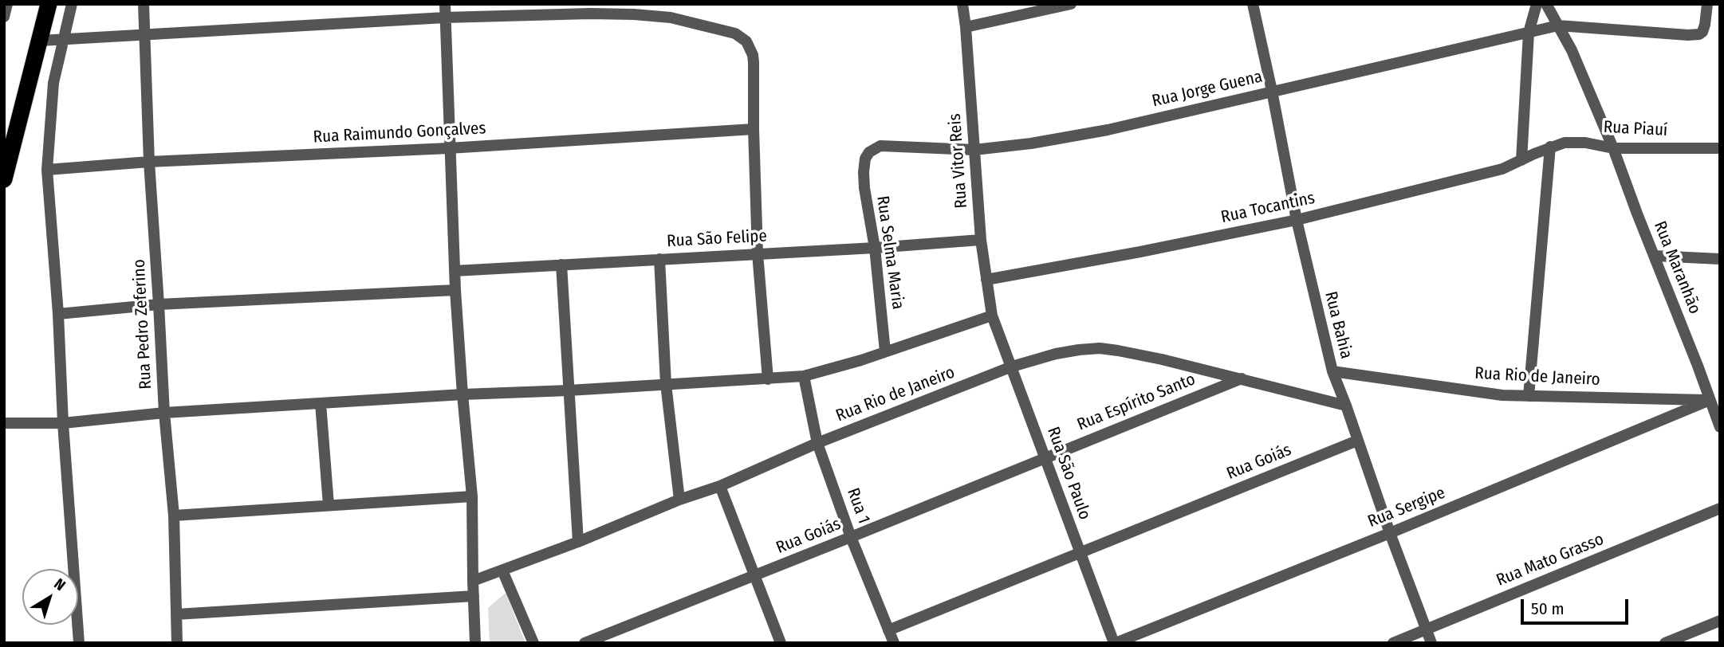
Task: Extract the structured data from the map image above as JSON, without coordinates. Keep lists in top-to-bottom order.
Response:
{
  "streets": {
    "street": [
      "Rua Jorge Guena",
      "Rua Piauí",
      "Rua Raimundo Gonçalves",
      "Rua Vitor Reis",
      "Rua Tocantins",
      "Rua São Felipe",
      "Rua Selma Maria",
      "Rua Maranhão",
      "Rua Pedro Zeferino",
      "Rua Bahia",
      "Rua Rio de Janeiro",
      "Rua Espírito Santo",
      "Rua Goiás",
      "Rua São Paulo",
      "Rua 1",
      "Rua Sergipe",
      "Rua Mato Grasso"
    ]
  },
  "crossings": [
    ["Rua Jorge Guena", "Rua Vitor Reis"],
    ["Rua Jorge Guena", "Rua Selma Maria"],
    ["Rua Jorge Guena", "Rua Maranhão"],
    ["Rua Jorge Guena", "Rua Bahia"],
    ["Rua Piauí", "Rua Tocantins"],
    ["Rua Piauí", "Rua Maranhão"],
    ["Rua Raimundo Gonçalves", "Rua Pedro Zeferino"],
    ["Rua Vitor Reis", "Rua Tocantins"],
    ["Rua Vitor Reis", "Rua São Felipe"],
    ["Rua Vitor Reis", "Rua São Paulo"],
    ["Rua Tocantins", "Rua Bahia"],
    ["Rua São Felipe", "Rua Selma Maria"],
    ["Rua Maranhão", "Rua Rio de Janeiro"],
    ["Rua Maranhão", "Rua Sergipe"],
    ["Rua Bahia", "Rua Rio de Janeiro"],
    ["Rua Bahia", "Rua Goiás"],
    ["Rua Bahia", "Rua Sergipe"],
    ["Rua Bahia", "Rua Mato Grasso"],
    ["Rua Rio de Janeiro", "Rua Espírito Santo"],
    ["Rua Rio de Janeiro", "Rua São Paulo"],
    ["Rua Rio de Janeiro", "Rua 1"],
    ["Rua Rio de Janeiro", "Rua Sergipe"],
    ["Rua Espírito Santo", "Rua Goiás"],
    ["Rua Espírito Santo", "Rua São Paulo"],
    ["Rua Goiás", "Rua São Paulo"],
    ["Rua Goiás", "Rua 1"],
    ["Rua São Paulo", "Rua Sergipe"]
  ],
  "scale_bar": "50 m",
  "north": "top right"
}
